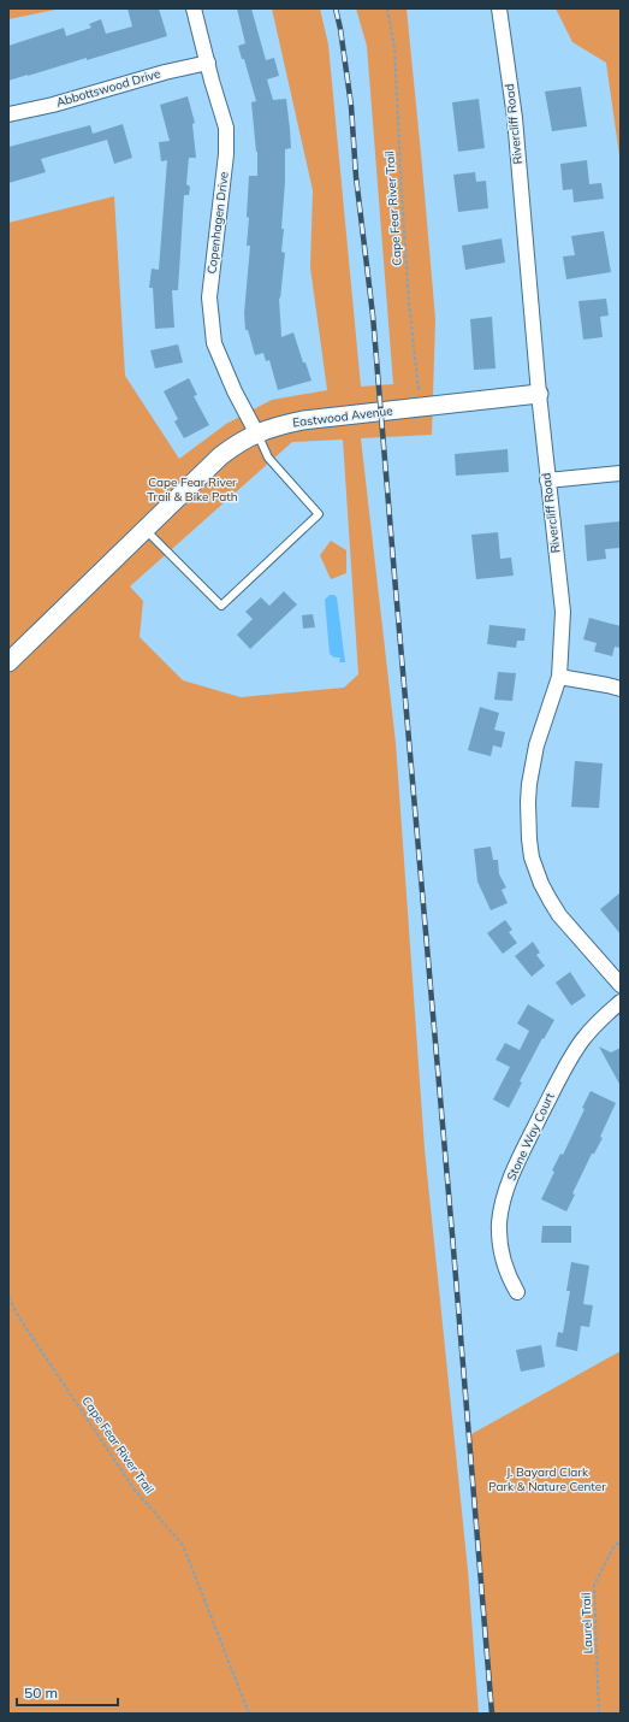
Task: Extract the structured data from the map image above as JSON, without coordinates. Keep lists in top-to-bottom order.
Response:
{
  "streets": {
    "street": [
      "Abbottswood Drive",
      "Rivercliff Road",
      "Copenhagen Drive",
      "Eastwood Avenue",
      "Stone Way Court"
    ],
    "path": ["Cape Fear River Trail", "Laurel Trail"]
  },
  "crossings": [
    ["Abbottswood Drive", "Copenhagen Drive"],
    ["Rivercliff Road", "Eastwood Avenue"],
    ["Cape Fear River Trail", "Eastwood Avenue"],
    ["Copenhagen Drive", "Eastwood Avenue"]
  ],
  "parks": ["Cape Fear River Trail & Bike Path", "J. Bayard Clark Park & Nature Center"],
  "scale_bar": "50 m"
}
